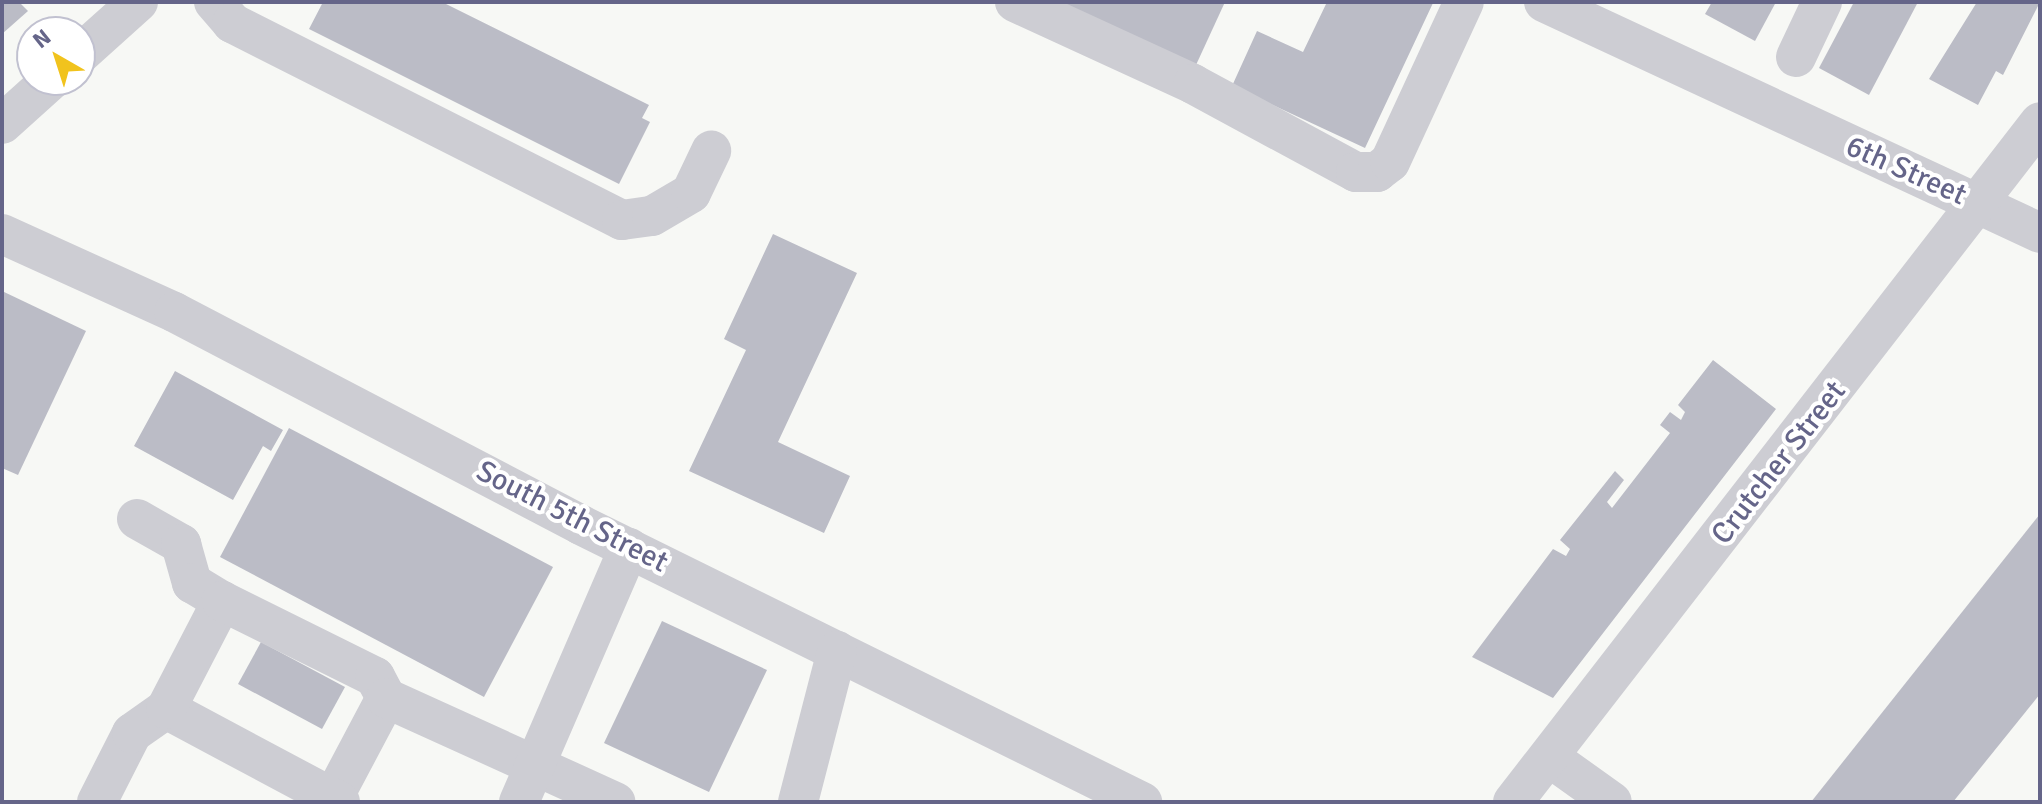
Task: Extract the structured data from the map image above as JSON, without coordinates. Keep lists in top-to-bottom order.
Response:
{
  "streets": {
    "street": ["6th Street", "Crutcher Street", "South 5th Street"]
  },
  "crossings": [
    ["6th Street", "Crutcher Street"]
  ],
  "north": "top left"
}
